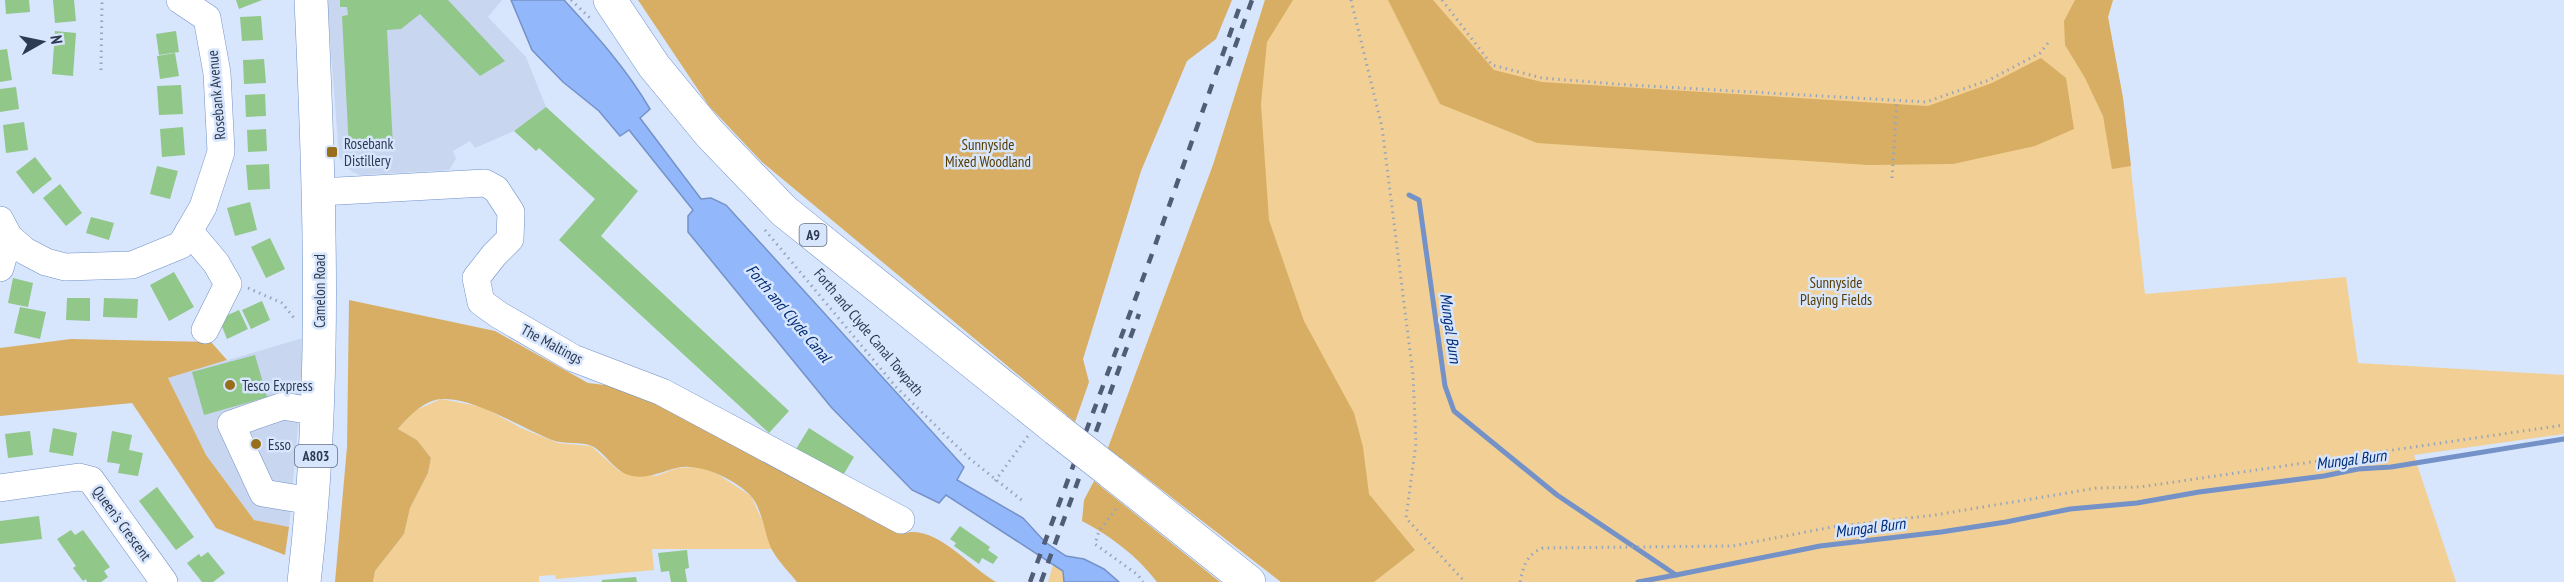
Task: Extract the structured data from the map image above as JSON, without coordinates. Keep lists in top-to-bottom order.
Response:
{
  "streets": {
    "main road": ["A9", "Camelon Road", "A803"],
    "street": ["Rosebank Avenue", "The Maltings", "Queen's Crescent"],
    "path": ["Forth and Clyde Canal Towpath"]
  },
  "crossings": [
    ["Camelon Road", "The Maltings"]
  ],
  "water": ["Forth and Clyde Canal", "Mungal Burn"],
  "parks": ["Sunnyside Mixed Woodland", "Sunnyside Playing Fields"],
  "places": {
    "transit": ["Rosebank Distillery"],
    "other": ["Tesco Express", "Esso"]
  },
  "north": "right"
}
